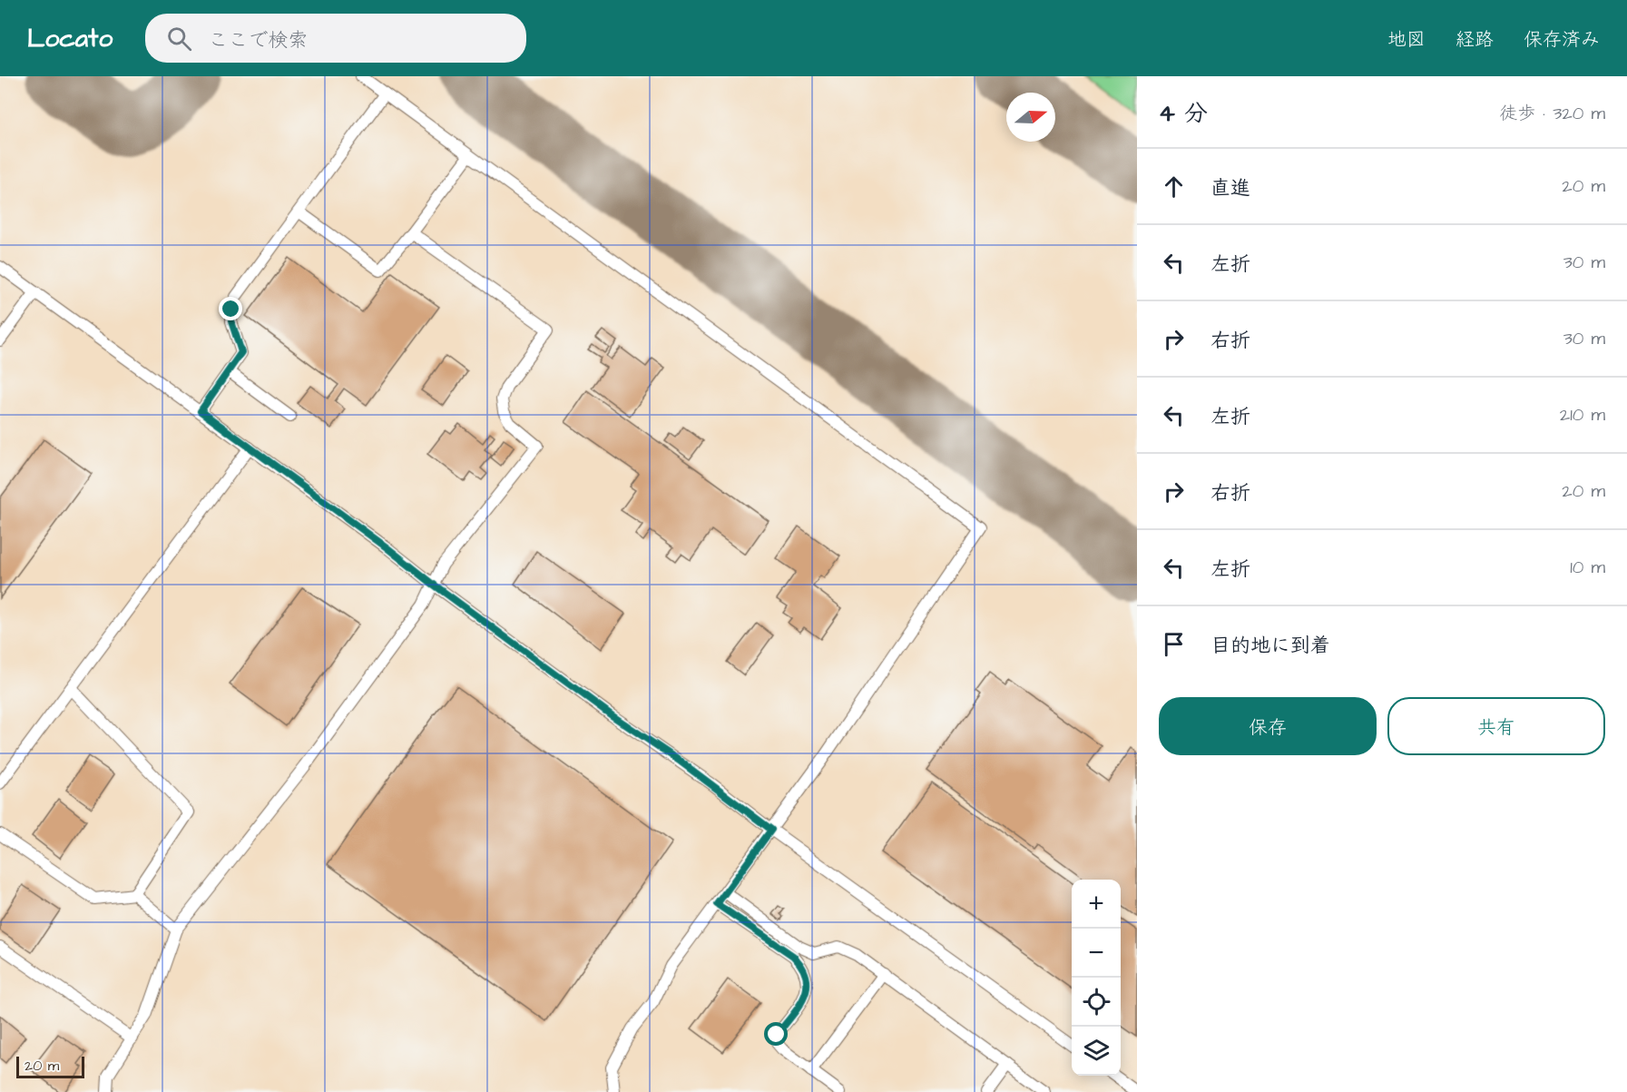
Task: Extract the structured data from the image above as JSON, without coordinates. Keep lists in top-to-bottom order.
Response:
{
  "scale_bar": "20 m",
  "north": "right",
  "page": {
    "header": "Locato",
    "search": "ここで検索",
    "nav": ["地図", "経路", "保存済み"],
    "heading": ["4 分", "徒歩 · 320 m"],
    "list": [
      ["直進", "20 m"],
      ["左折", "30 m"],
      ["右折", "30 m"],
      ["左折", "210 m"],
      ["右折", "20 m"],
      ["左折", "10 m"],
      "目的地に到着"
    ],
    "buttons": ["保存", "共有"],
    "map_buttons": ["+", "−"],
    "scale": "20 m"
  }
}
